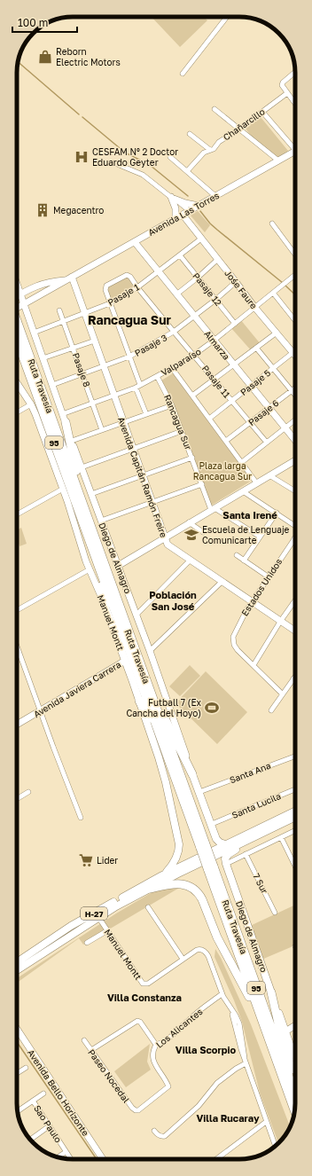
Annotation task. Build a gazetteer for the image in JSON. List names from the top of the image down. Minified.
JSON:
{"streets":{"highway":["Ruta Travesía","95"],"main road":["Avenida Las Torres","Jośe Faure","Almarza","Avenida Capitán Ramón Freire","Diego de Almagro","Manuel Montt","Avenida Javiera Carrera","H-27","Avenida Bello Horizonte"],"street":["Chañarcillo","Pasaje 12","Pasaje 1","Pasaje 3","Valparaíso","Pasaje 8","Pasaje 11","Pasaje 5","Pasaje 6","Rancagua Sur","Estados Unidos","Santa Ana","Santa Lucila","7 Sur","Los Alicantes","Paseo Nocedal","Sao Paulo"]},"crossings":[["Avenida Las Torres","Jośe Faure"],["Avenida Las Torres","Almarza"],["Avenida Las Torres","Avenida Capitán Ramón Freire"],["Avenida Las Torres","Diego de Almagro"],["Pasaje 12","Pasaje 1"],["Pasaje 12","Pasaje 3"],["Pasaje 12","Valparaíso"],["Jośe Faure","Pasaje 1"],["Jośe Faure","Pasaje 3"],["Jośe Faure","Valparaíso"],["Jośe Faure","Pasaje 5"],["Pasaje 1","Almarza"],["Pasaje 1","Pasaje 8"],["Pasaje 1","Pasaje 11"],["Pasaje 1","Avenida Capitán Ramón Freire"],["Pasaje 1","Diego de Almagro"],["Pasaje 3","Almarza"],["Pasaje 3","Pasaje 8"],["Pasaje 3","Pasaje 11"],["Pasaje 3","Avenida Capitán Ramón Freire"],["Pasaje 3","Diego de Almagro"],["Almarza","Valparaíso"],["Almarza","Pasaje 5"],["Almarza","Pasaje 6"],["Valparaíso","Pasaje 8"],["Valparaíso","Pasaje 11"],["Valparaíso","Rancagua Sur"],["Valparaíso","Avenida Capitán Ramón Freire"],["Valparaíso","Diego de Almagro"],["Pasaje 11","Pasaje 5"],["Pasaje 11","Pasaje 6"],["Avenida Capitán Ramón Freire","Estados Unidos"],["Diego de Almagro","Santa Ana"],["Diego de Almagro","Santa Lucila"],["Manuel Montt","Avenida Javiera Carrera"],["Manuel Montt","H-27"],["Manuel Montt","Los Alicantes"],["Los Alicantes","Paseo Nocedal"]],"districts":["Rancagua Sur","Santa Irené","Población San José","Villa Constanza","Villa Scorpio","Villa Rucaray"],"parks":["Plaza larga Rancagua Sur"],"places":{"shop":["Reborn Electric Motors"],"hospital":["CESFAM N° 2 Doctor Eduardo Geyter"],"building":["Megacentro"],"school or university":["Escuela de Lenguaje Comunicarte"],"sports":["Futball 7 (Ex Cancha del Hoyo)"],"supermarket":["Lider"]},"scale_bar":"100 m"}
